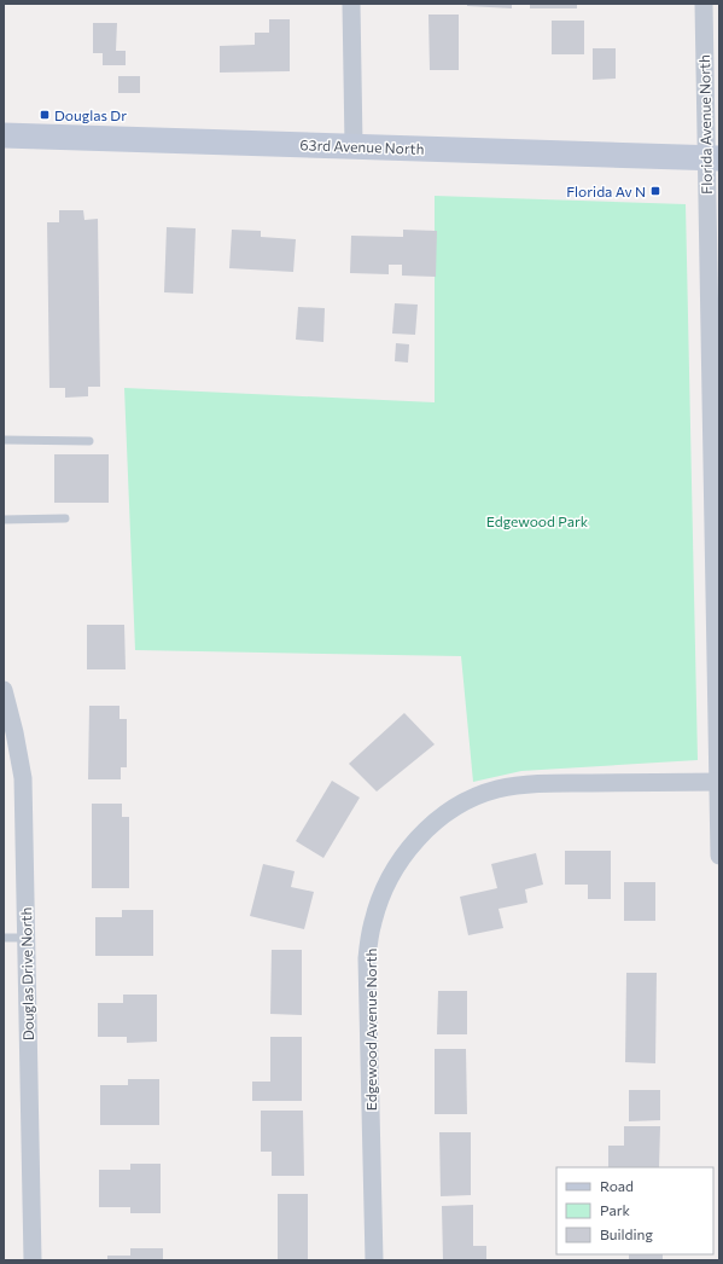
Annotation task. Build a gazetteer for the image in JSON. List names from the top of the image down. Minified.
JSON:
{"streets":{"street":["Florida Avenue North","63rd Avenue North","Douglas Drive North","Edgewood Avenue North"]},"crossings":[["Florida Avenue North","63rd Avenue North"],["Florida Avenue North","Edgewood Avenue North"]],"parks":["Edgewood Park"],"places":{"transit":["Douglas Dr","Florida Av N"]},"legend":["Road","Park","Building"]}
